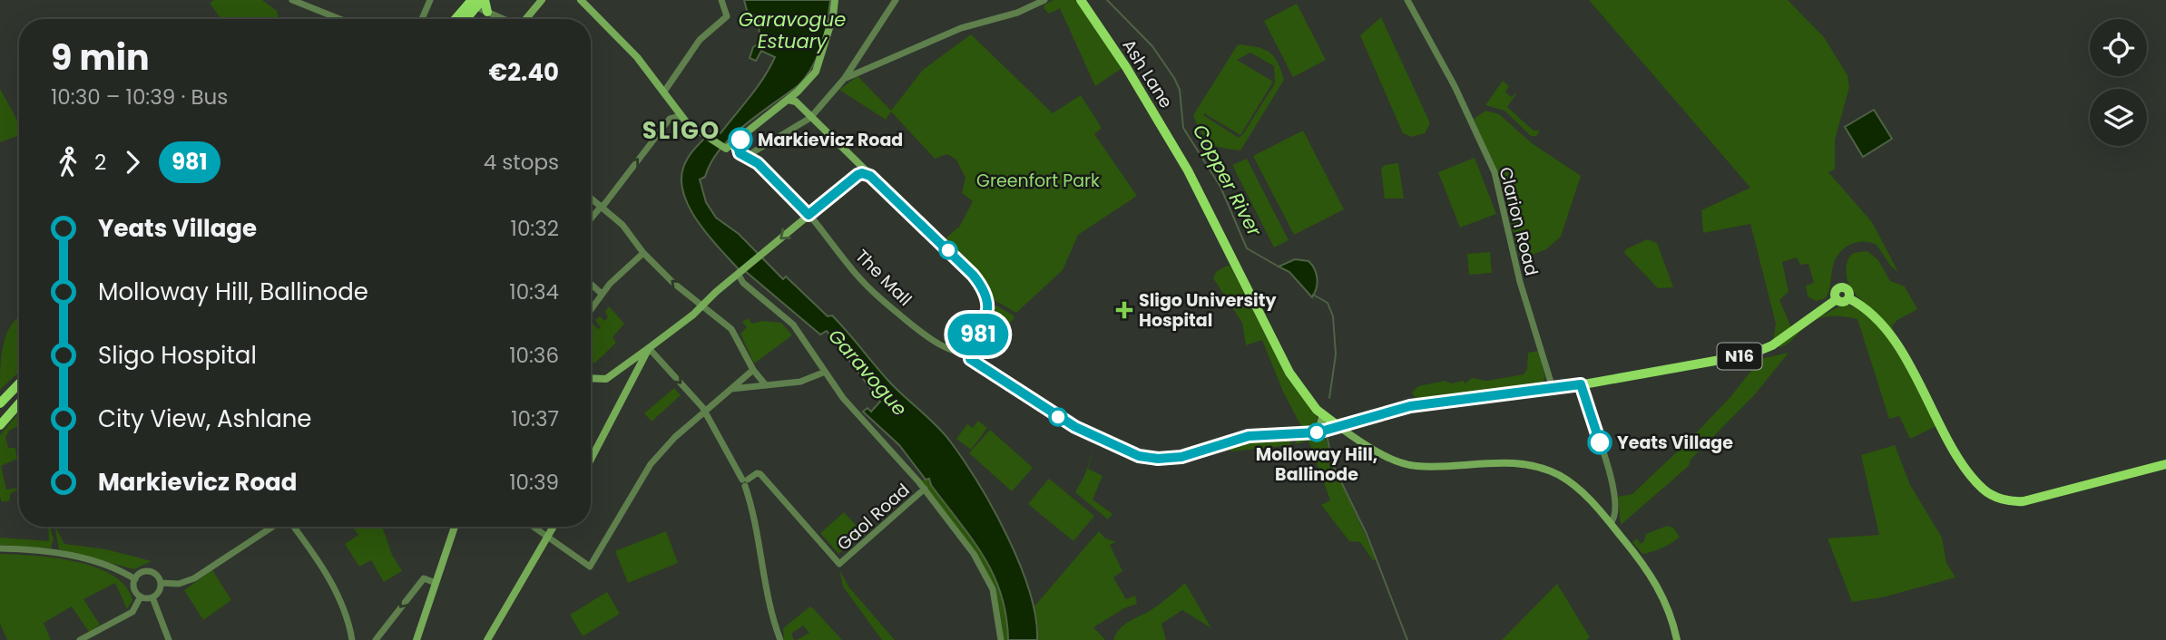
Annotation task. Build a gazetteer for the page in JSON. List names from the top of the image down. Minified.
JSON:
{"streets":{"highway":["Ash Lane","N16"],"street":["Clarion Road","The Mall","Gaol Road"]},"crossings":[["Ash Lane","N16"],["Clarion Road","N16"]],"districts":["SLIGO"],"water":["Garavogue Estuary","Copper River","Garavogue"],"parks":["Greenfort Park"],"places":{"other":["Markievicz Road","Molloway Hill, Ballinode","Yeats Village"],"health":["Sligo University Hospital"]},"lines":["bus line 981"],"page":{"on_map":"981","heading":["9 min","10:30 – 10:39 · Bus","€2.40"],"legs":["2","981","4 stops"],"list":[{"name":"Yeats Village","value":"10:32"},{"name":"Molloway Hill, Ballinode","value":"10:34"},{"name":"Sligo Hospital","value":"10:36"},{"name":"City View, Ashlane","value":"10:37"},{"name":"Markievicz Road","value":"10:39"}]}}
